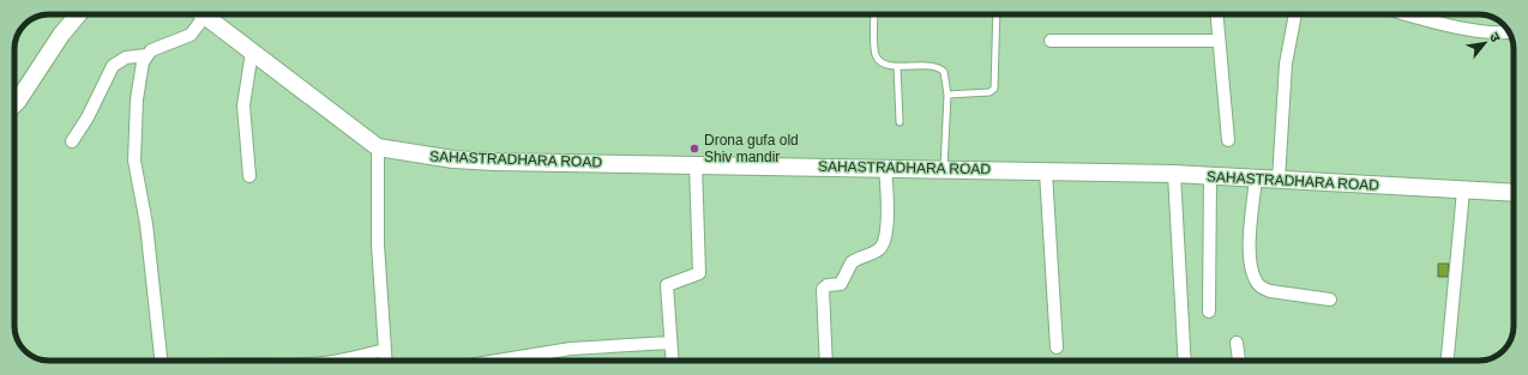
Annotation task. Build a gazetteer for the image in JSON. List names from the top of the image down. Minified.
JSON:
{"streets":{"main road":["SAHASTRADHARA ROAD"]},"places":["Drona gufa old Shiv mandir"],"north":"top right"}
